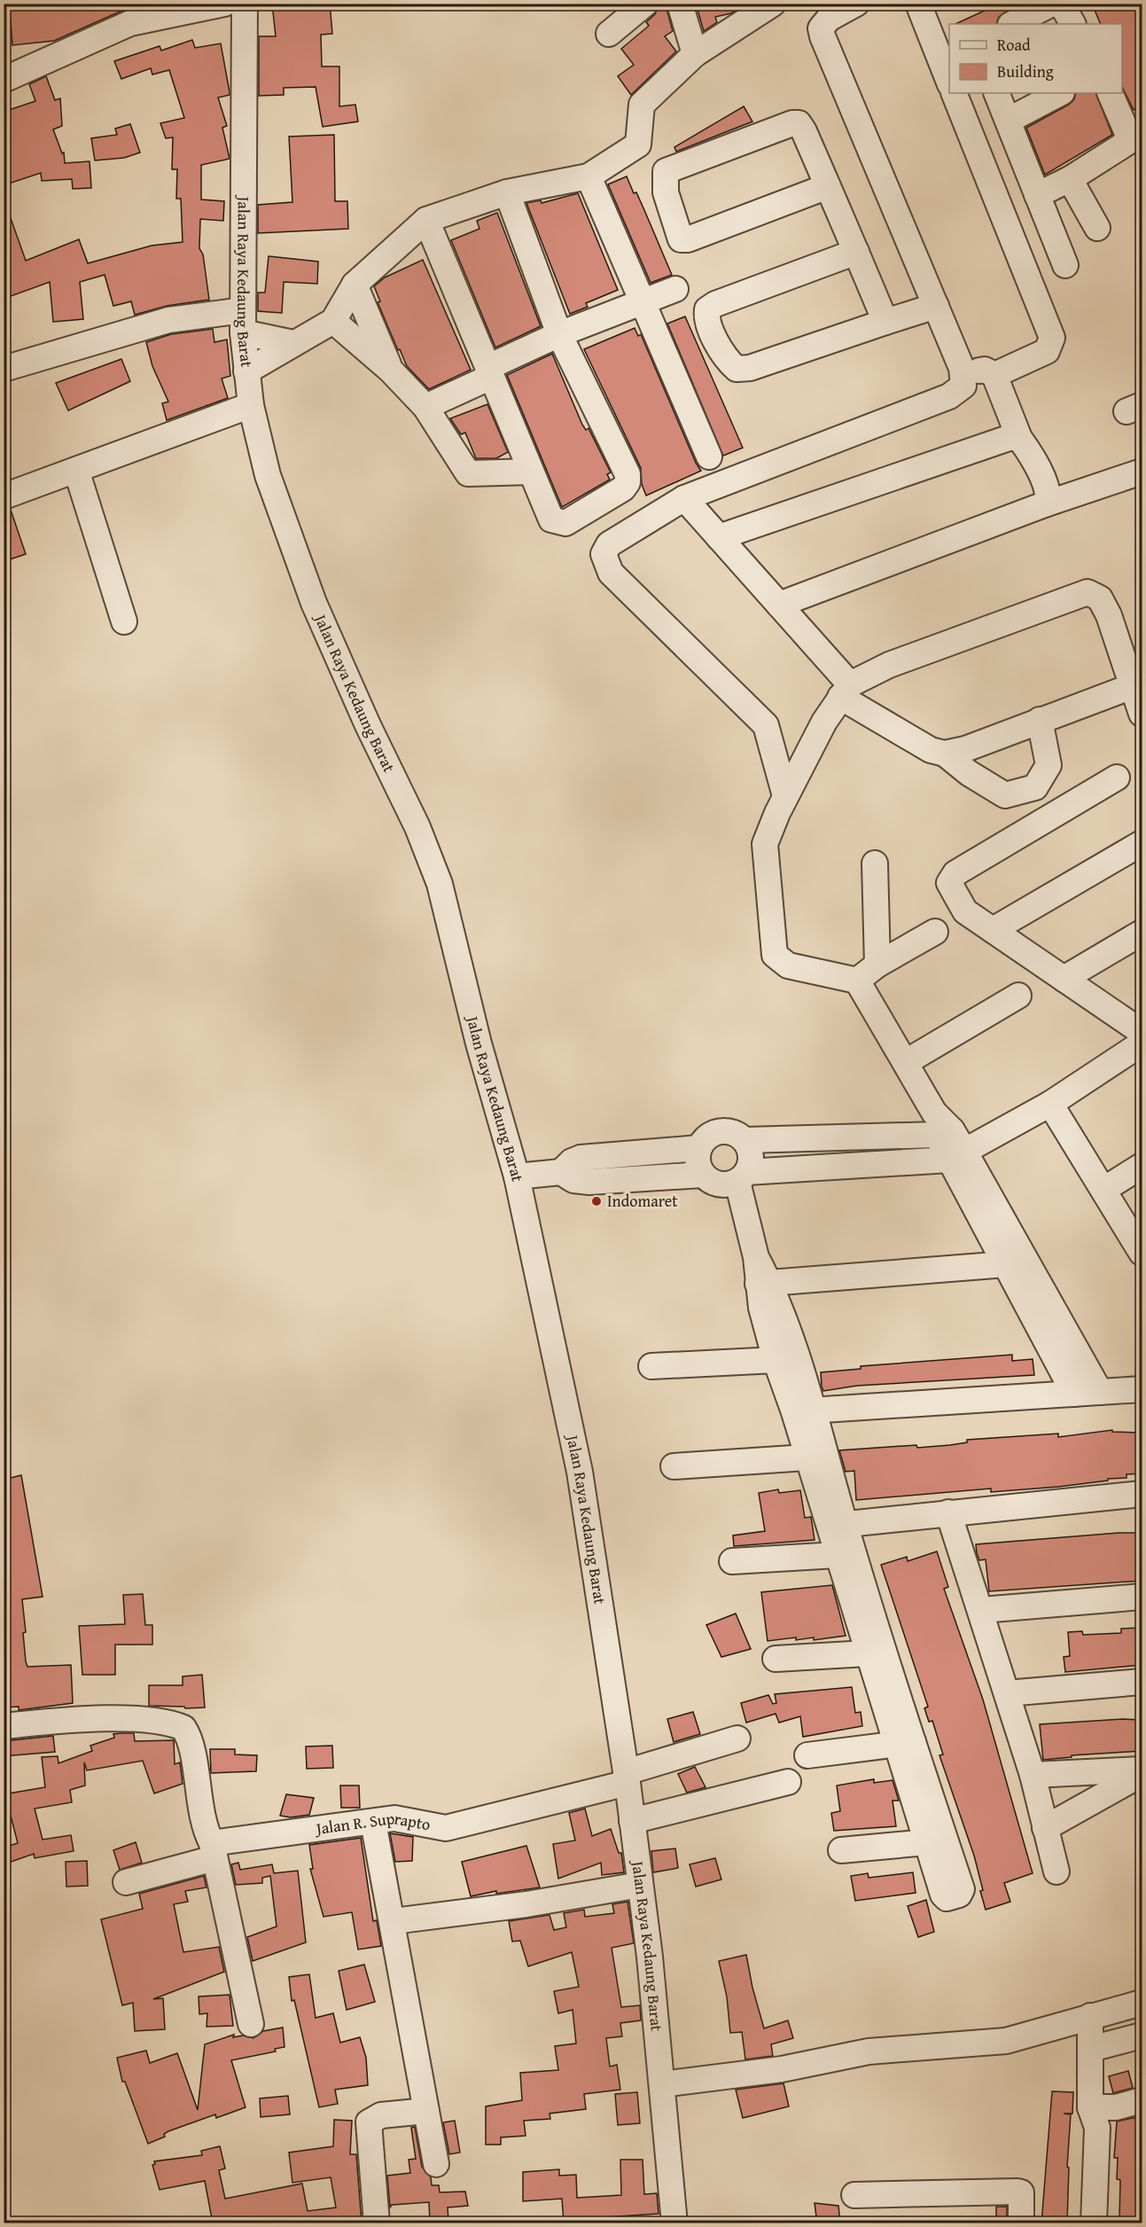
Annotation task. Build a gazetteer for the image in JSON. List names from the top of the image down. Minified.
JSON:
{"streets":{"street":["Jalan Raya Kedaung Barat","Jalan R. Suprapto"]},"crossings":[["Jalan Raya Kedaung Barat","Jalan R. Suprapto"]],"places":["Indomaret"],"legend":["Road","Building"]}
